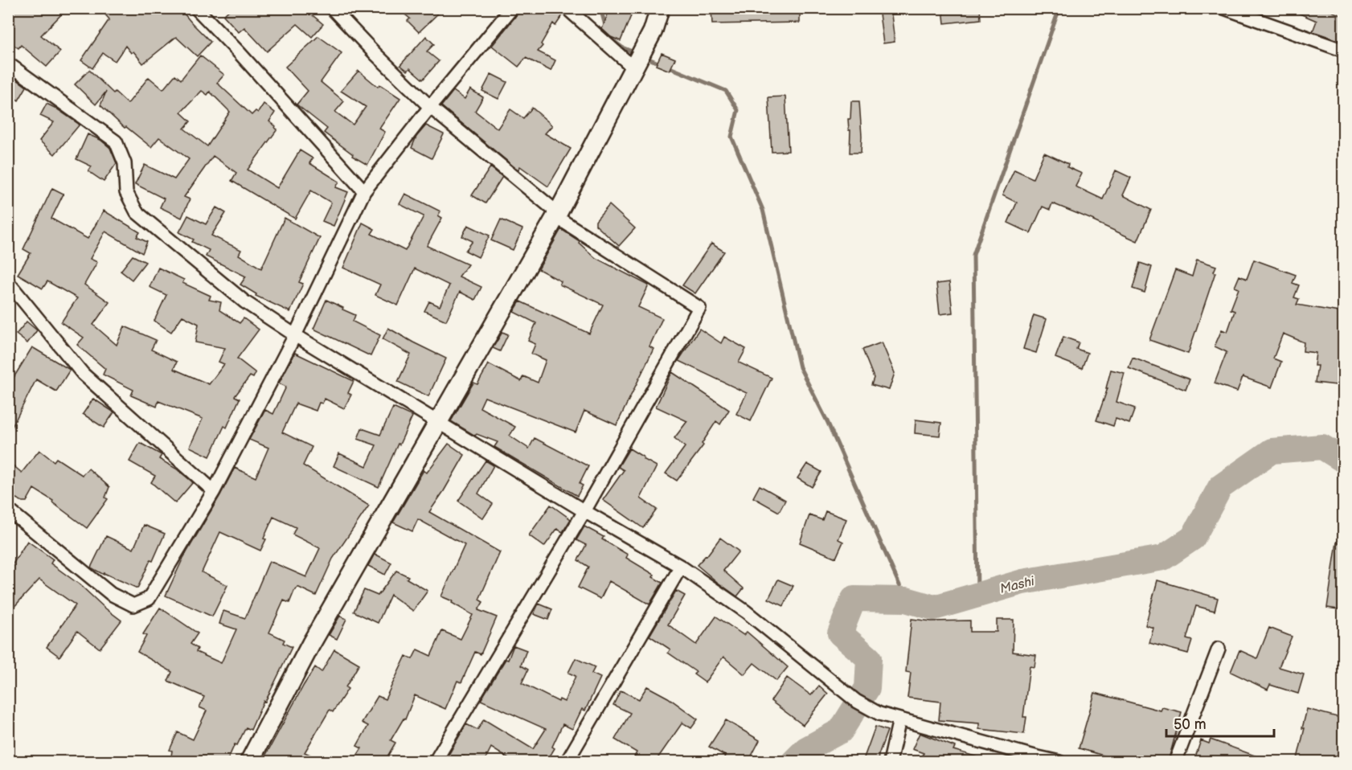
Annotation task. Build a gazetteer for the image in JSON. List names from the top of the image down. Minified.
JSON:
{"water":["Mashi"],"scale_bar":"50 m"}
